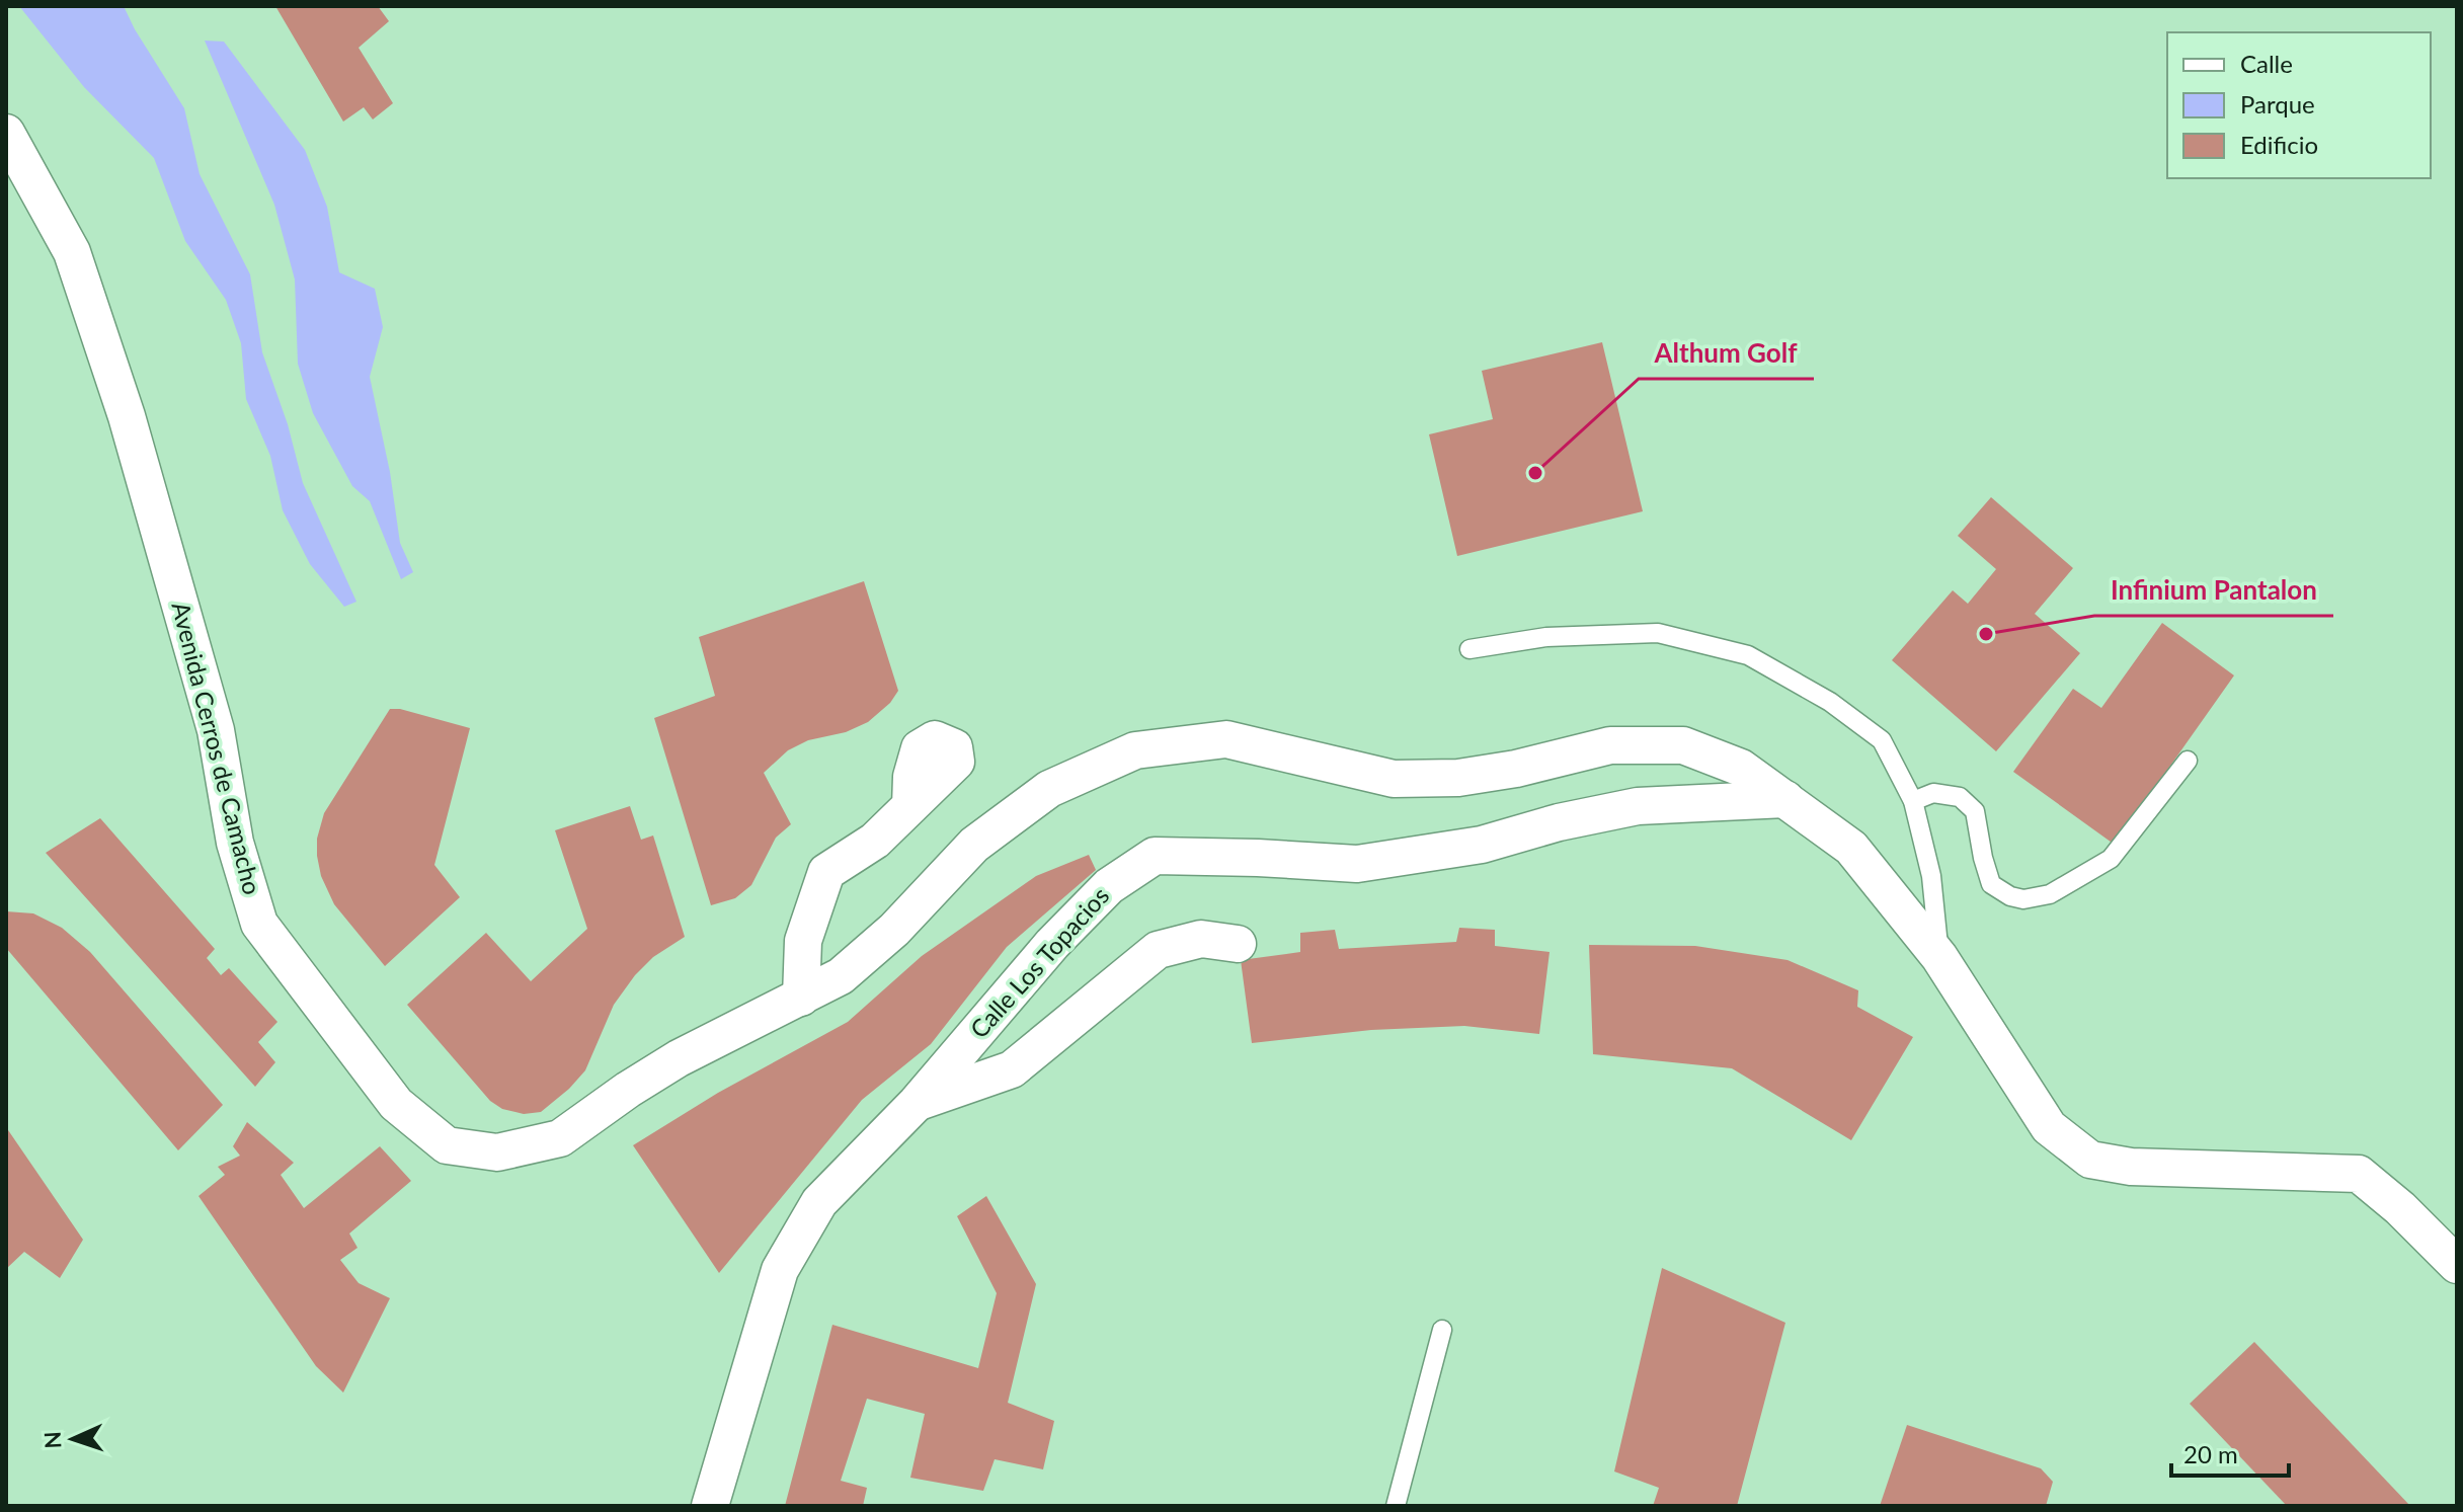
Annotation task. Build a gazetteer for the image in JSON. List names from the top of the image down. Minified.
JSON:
{"streets":{"street":["Avenida Cerros de Camacho","Calle Los Topacios"]},"crossings":[["Avenida Cerros de Camacho","Calle Los Topacios"]],"places":["Althum Golf","Infinium Pantalon"],"legend":["Calle","Parque","Edificio"],"scale_bar":"20 m","north":"left"}
